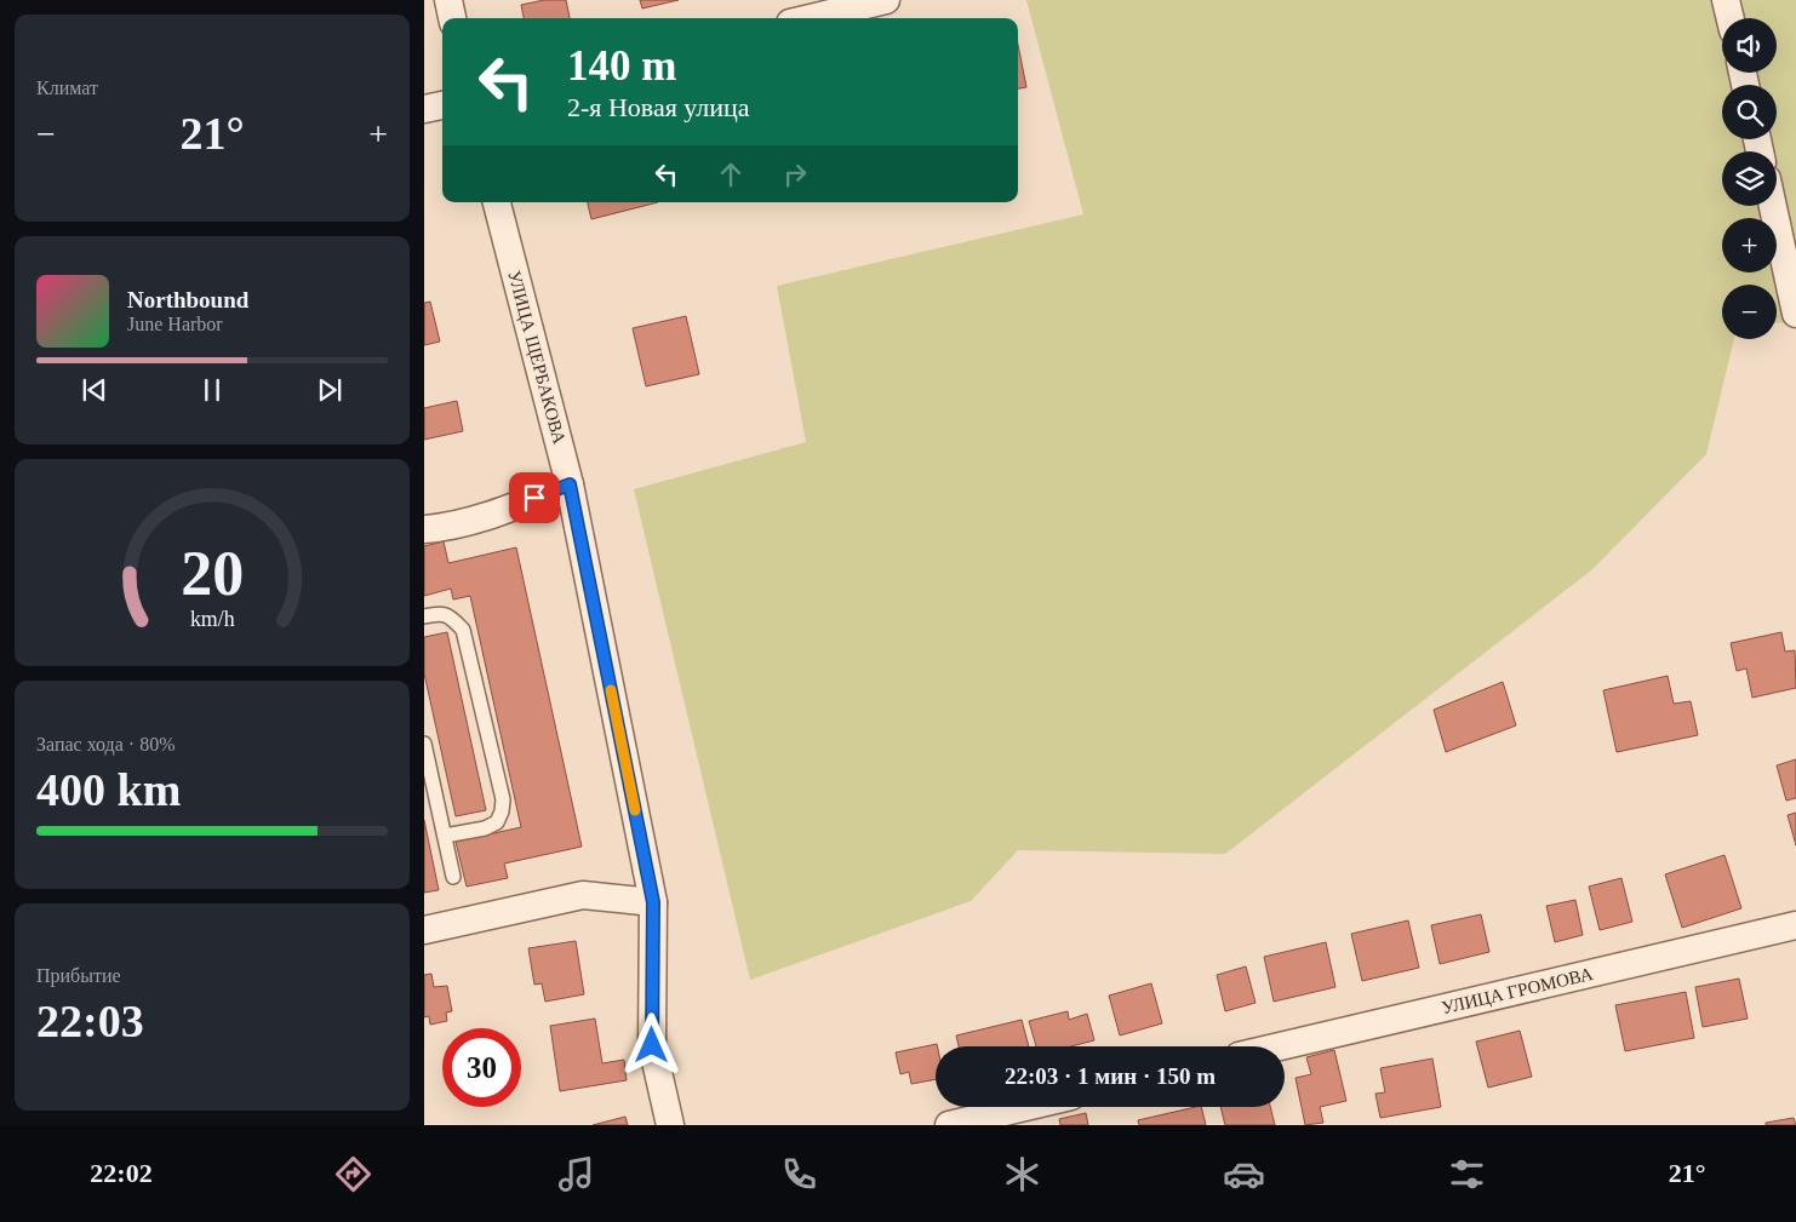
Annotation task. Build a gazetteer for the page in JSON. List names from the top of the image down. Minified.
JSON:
{"streets":{"street":["УЛИЦА ЩЕРБАКОВА","УЛИЦА ГРОМОВА"]},"page":{"tile":["Климат",["Запас хода · 80%","400 km"],["Прибытие","22:03"]],"map_buttons":["+","−"],"turn":["140 m","2-я Новая улица"],"heat":["−","21°","+"],"song":["Northbound","June Harbor"],"limit":"30","trip":"22:03 · 1 мин · 150 m","tabs":["22:02","21°"],"gauge":["20","km/h"]}}
